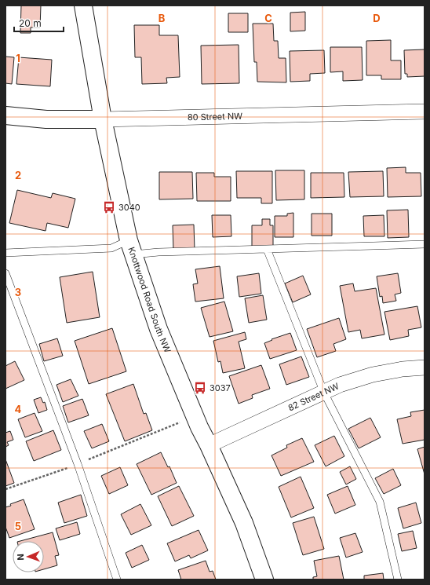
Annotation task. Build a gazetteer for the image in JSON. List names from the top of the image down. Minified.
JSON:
{"streets":{"street":["80 Street NW","Knottwood Road South NW","82 Street NW"]},"crossings":[["80 Street NW","Knottwood Road South NW"],["Knottwood Road South NW","82 Street NW"]],"places":{"bus stop":["3040","3037"]},"scale_bar":"20 m","north":"left","grid":{"columns":["B","C","D"],"rows":["1","2","3","4","5"]}}
